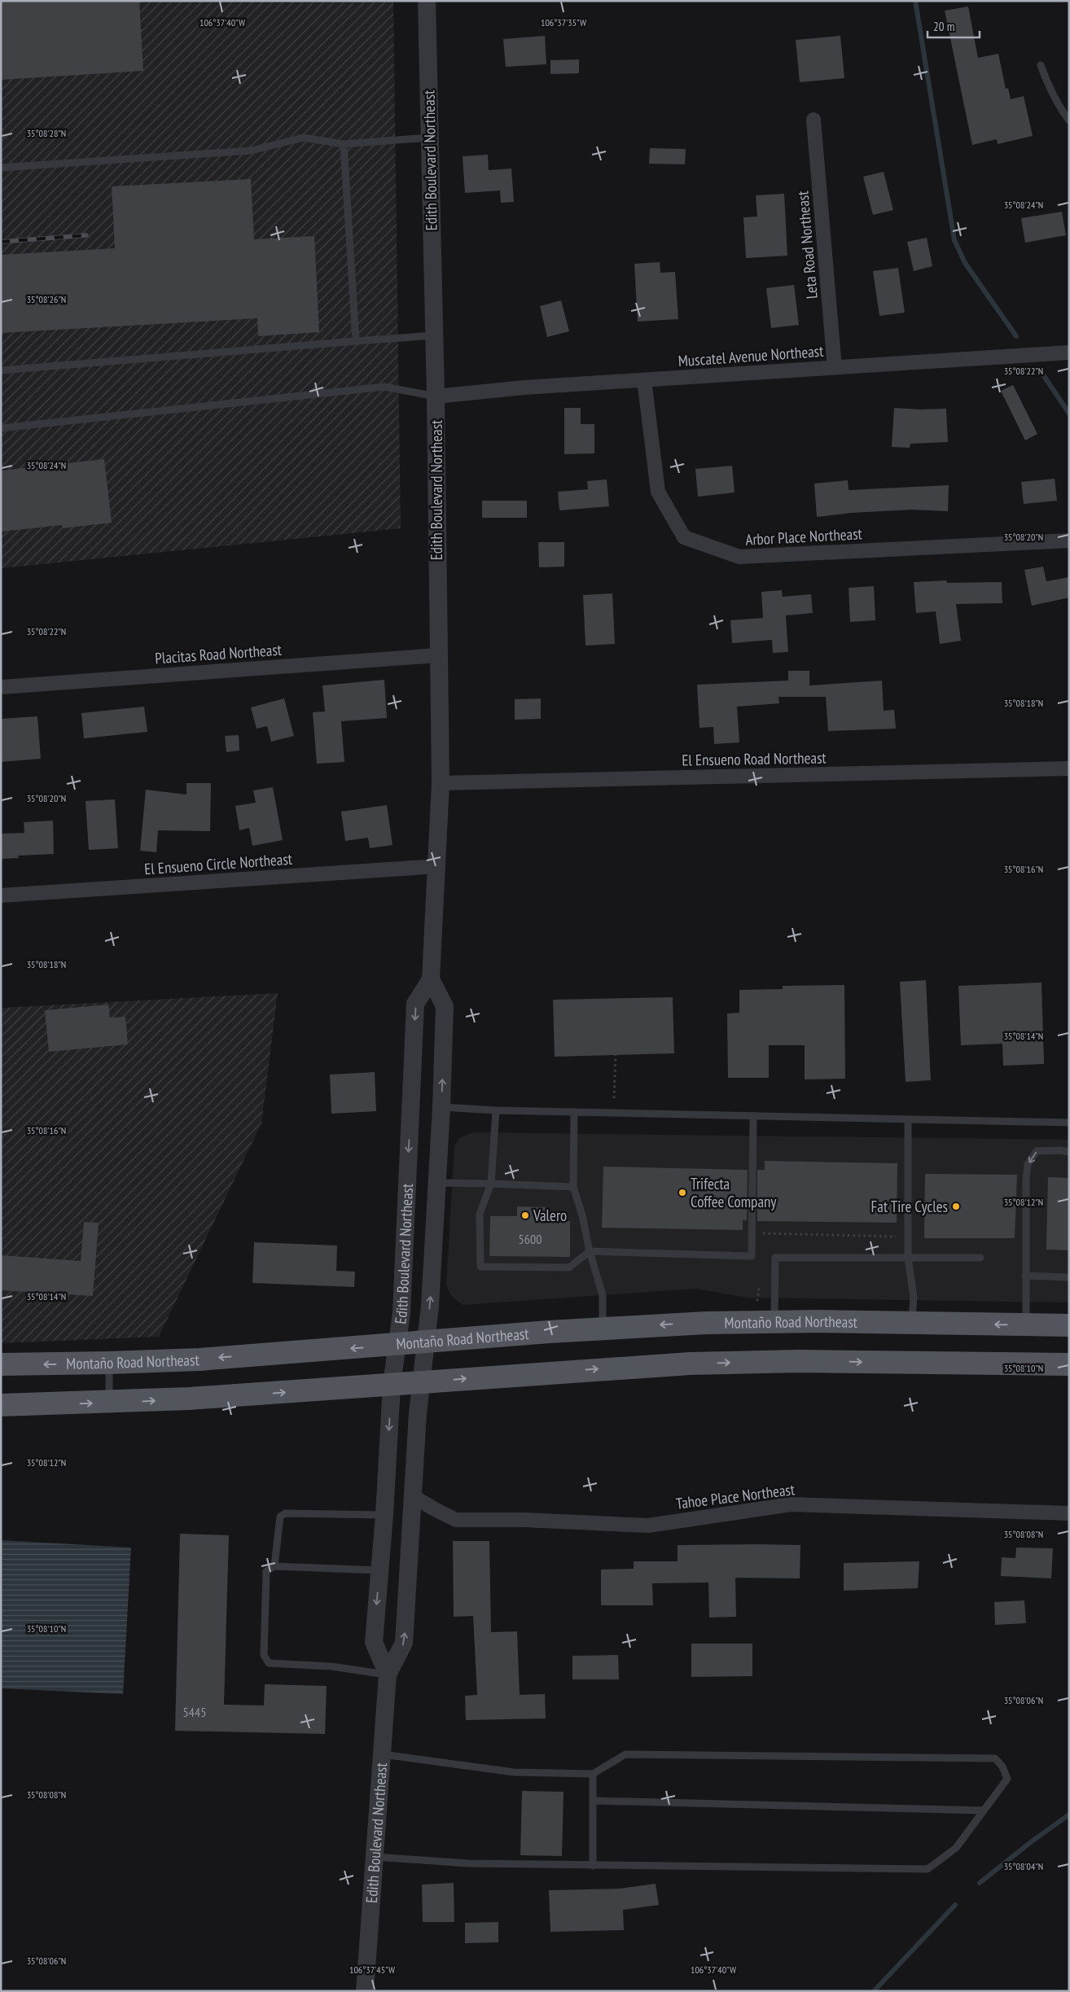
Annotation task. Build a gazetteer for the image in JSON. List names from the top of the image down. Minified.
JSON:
{"streets":{"main road":["Montaño Road Northeast"],"street":["Edith Boulevard Northeast","Leta Road Northeast","Muscatel Avenue Northeast","Arbor Place Northeast","Placitas Road Northeast","El Ensueno Road Northeast","El Ensueno Circle Northeast","Tahoe Place Northeast"]},"crossings":[["Edith Boulevard Northeast","Muscatel Avenue Northeast"],["Edith Boulevard Northeast","Placitas Road Northeast"],["Edith Boulevard Northeast","El Ensueno Road Northeast"],["Edith Boulevard Northeast","El Ensueno Circle Northeast"],["Edith Boulevard Northeast","Montaño Road Northeast"],["Edith Boulevard Northeast","Tahoe Place Northeast"],["Leta Road Northeast","Muscatel Avenue Northeast"],["Muscatel Avenue Northeast","Arbor Place Northeast"]],"places":["Trifecta Coffee Company","Fat Tire Cycles","Valero"],"house_numbers":["5600","5445"],"scale_bar":"20 m","coordinates":["106°37'40\"W","106°37'35\"W","35°08'28\"N","35°08'24\"N","35°08'26\"N","35°08'22\"N","35°08'20\"N","35°08'18\"N","35°08'16\"N","35°08'14\"N","35°08'12\"N","35°08'10\"N","35°08'08\"N","35°08'06\"N","35°08'04\"N","106°37'45\"W"]}
